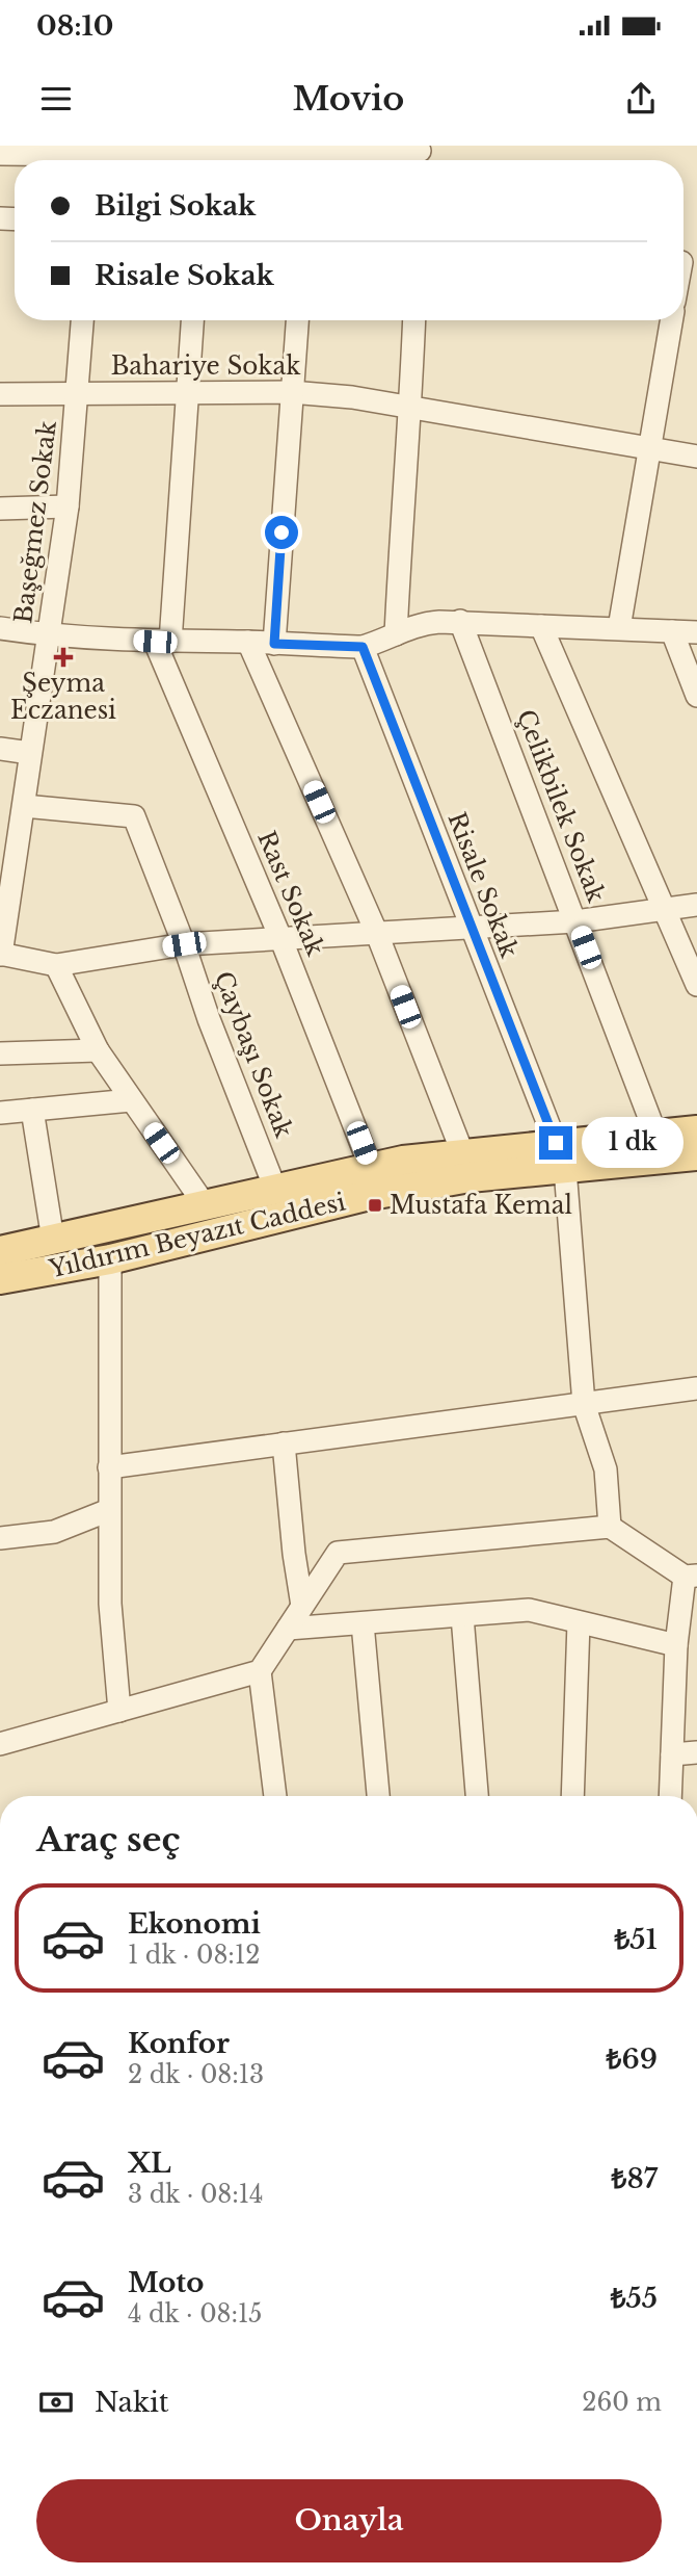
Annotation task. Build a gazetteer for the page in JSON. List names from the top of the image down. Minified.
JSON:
{"streets":{"main road":["Yıldırım Beyazıt Caddesi"],"street":["Bahariye Sokak","Başeğmez Sokak","Çelikbilek Sokak","Risale Sokak","Rast Sokak","Çaybaşı Sokak"]},"crossings":[["Bahariye Sokak","Başeğmez Sokak"],["Başeğmez Sokak","Çaybaşı Sokak"],["Risale Sokak","Yıldırım Beyazıt Caddesi"]],"places":{"health":["Şeyma Eczanesi"],"transit":["Mustafa Kemal"]},"page":{"status":"08:10","header":"Movio","banner":["Bilgi Sokak","Risale Sokak"],"bubble":"1 dk","heading":"Araç seç","list":[{"name":"Ekonomi","note":"1 dk · 08:12","value":"₺51"},{"name":"Konfor","note":"2 dk · 08:13","value":"₺69"},{"name":"XL","note":"3 dk · 08:14","value":"₺87"},{"name":"Moto","note":"4 dk · 08:15","value":"₺55"}],"pay":["Nakit","260 m"],"buttons":"Onayla"}}
